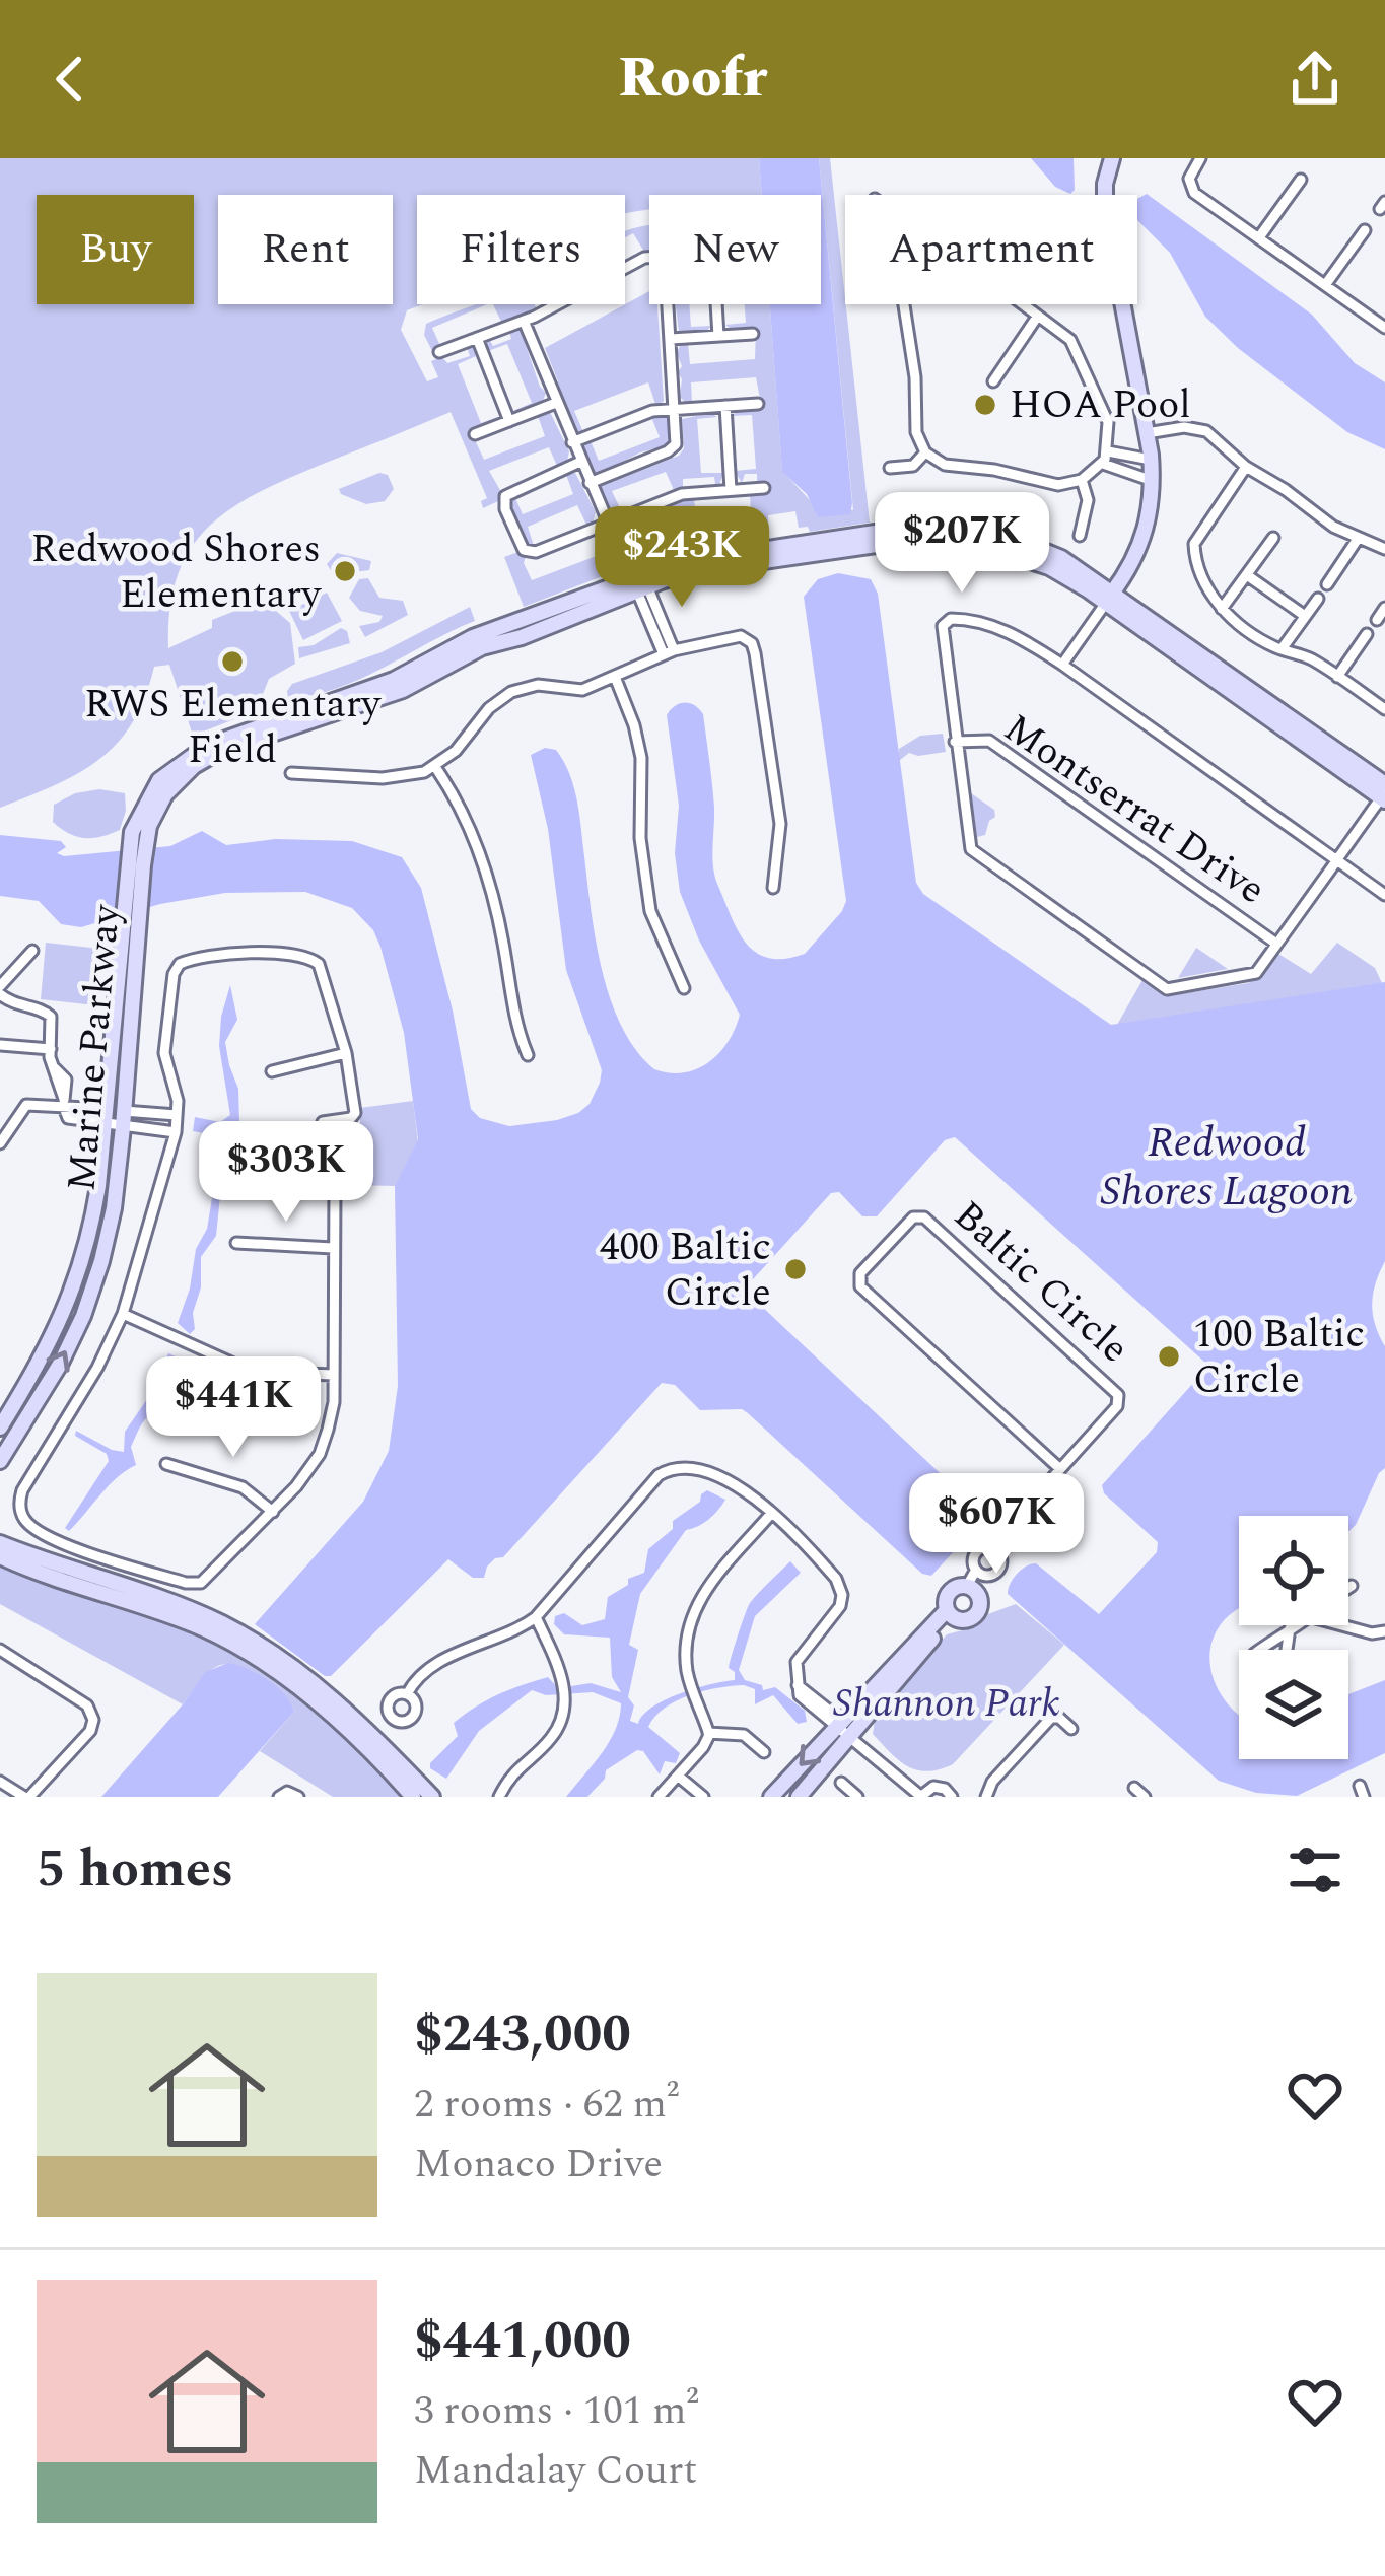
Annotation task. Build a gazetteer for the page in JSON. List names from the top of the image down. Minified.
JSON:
{"streets":{"main road":["Marine Parkway"],"street":["Montserrat Drive","Baltic Circle"]},"water":["Redwood Shores Lagoon"],"parks":["Shannon Park"],"places":["HOA Pool","Redwood Shores Elementary","RWS Elementary Field","400 Baltic Circle","100 Baltic Circle"],"page":{"header":"Roofr","chip":["Buy","Rent","Filters","New","Apartment"],"price":["$207K","$243K","$303K","$441K","$607K"],"heading":"5 homes","list":[{"name":"$243,000","note":"2 rooms · 62 m² · Monaco Drive"},{"name":"$441,000","note":"3 rooms · 101 m² · Mandalay Court"}]}}
